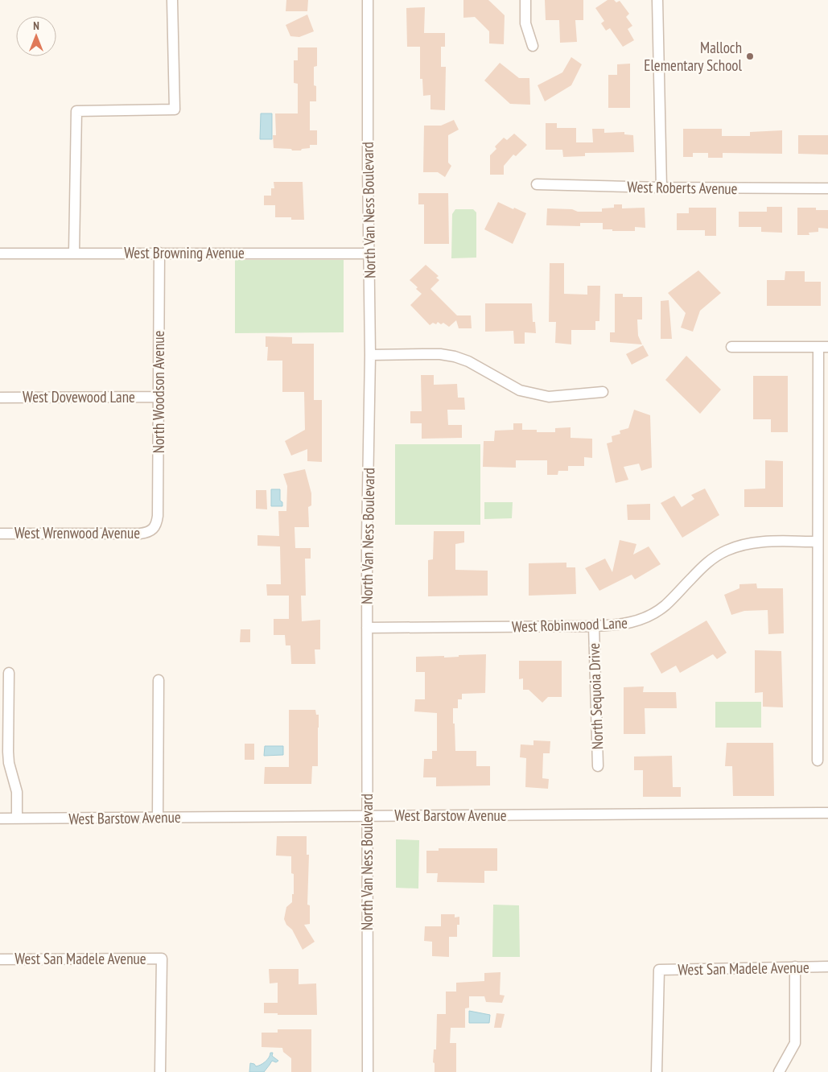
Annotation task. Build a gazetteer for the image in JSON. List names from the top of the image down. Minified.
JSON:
{"streets":{"street":["West Roberts Avenue","North Van Ness Boulevard","West Browning Avenue","North Woodson Avenue","West Dovewood Lane","West Wrenwood Avenue","West Robinwood Lane","North Sequoia Drive","West Barstow Avenue","West San Madele Avenue"]},"crossings":[["North Van Ness Boulevard","West Browning Avenue"],["North Van Ness Boulevard","West Robinwood Lane"],["North Van Ness Boulevard","West Barstow Avenue"],["West Browning Avenue","North Woodson Avenue"],["North Woodson Avenue","West Dovewood Lane"],["North Woodson Avenue","West Wrenwood Avenue"],["West Robinwood Lane","North Sequoia Drive"]],"places":["Malloch Elementary School"],"north":"top"}
